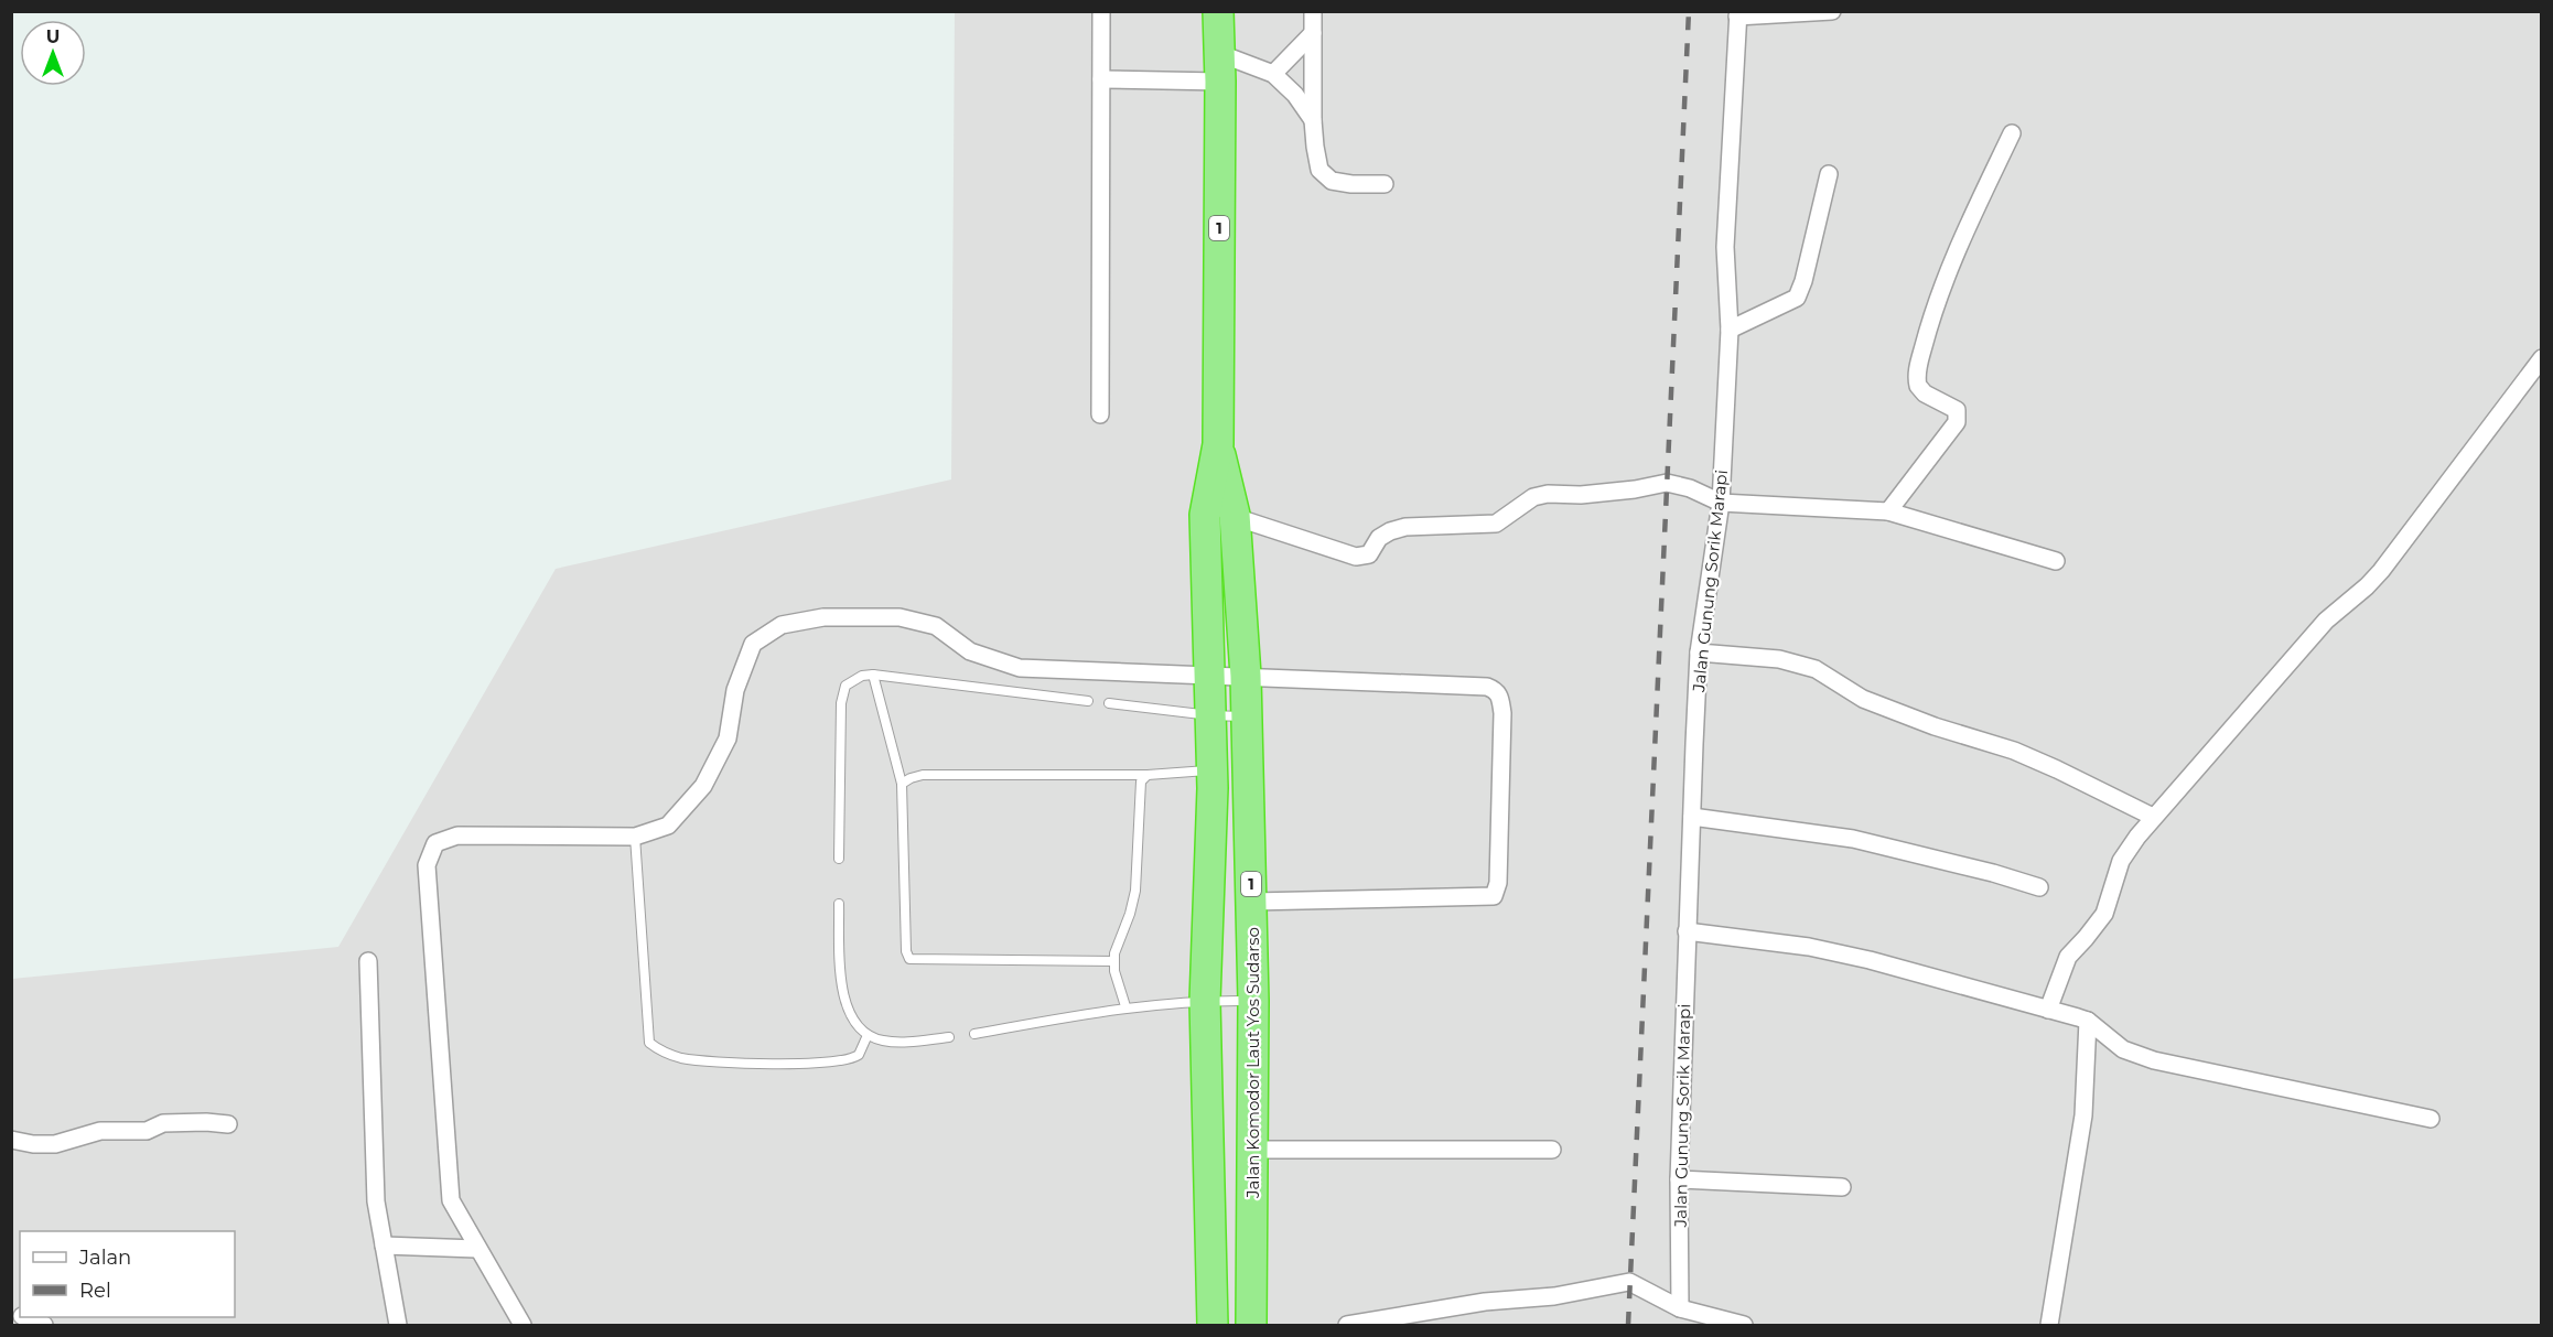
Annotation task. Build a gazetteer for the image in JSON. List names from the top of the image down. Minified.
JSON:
{"streets":{"highway":["1","Jalan Komodor Laut Yos Sudarso"],"street":["Jalan Gunung Sorik Marapi"]},"legend":["Jalan","Rel"],"north":"top"}
